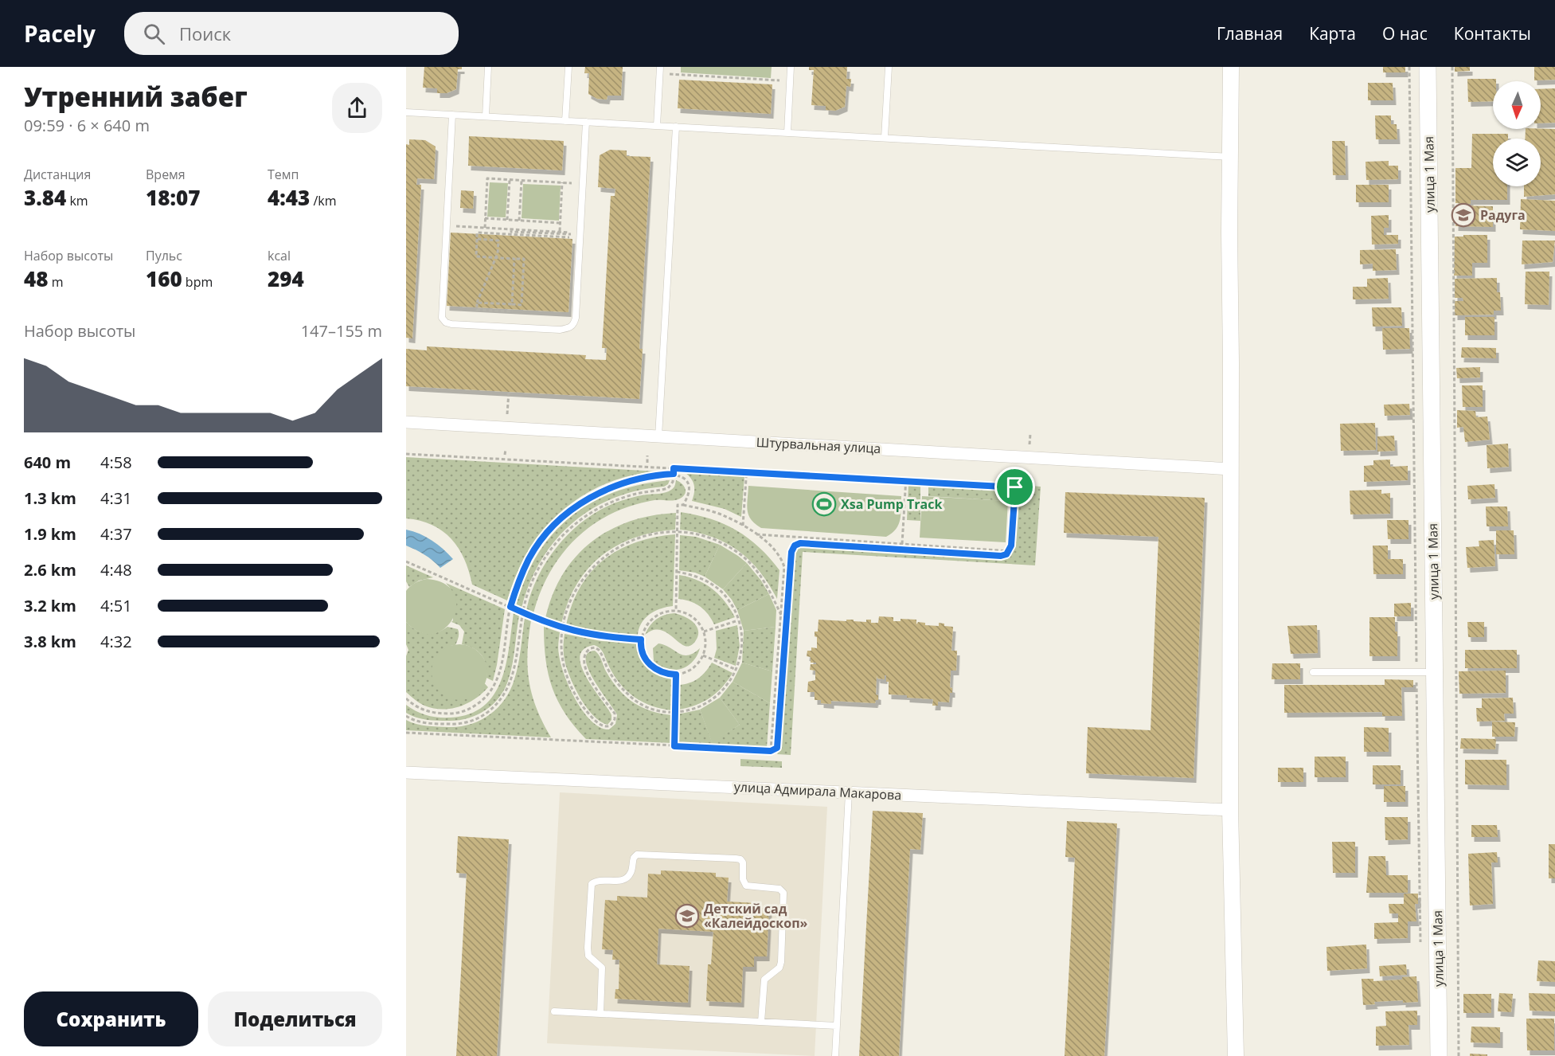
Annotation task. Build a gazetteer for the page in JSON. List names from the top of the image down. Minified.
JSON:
{"streets":{"main road":["улица 1 Мая"],"street":["Штурвальная улица","улица Адмирала Макарова"]},"places":{"school or university":["Радуга","Детский сад «Калейдоскоп»"],"sports":["Xsa Pump Track"]},"north":"bottom","page":{"header":"Pacely","search":"Поиск","nav":["Главная","Карта","О нас","Контакты"],"heading":["Утренний забег","09:59 · 6 × 640 m"],"stats":[["Дистанция","3.84 km"],["Время","18:07"],["Темп","4:43 /km"],["Набор высоты","48 m"],["Пульс","160 bpm"],["kcal","294"]],"chart":["Набор высоты","147–155 m"],"list":[{"name":"640 m","note":"4:58"},{"name":"1.3 km","note":"4:31"},{"name":"1.9 km","note":"4:37"},{"name":"2.6 km","note":"4:48"},{"name":"3.2 km","note":"4:51"},{"name":"3.8 km","note":"4:32"}],"buttons":["Сохранить","Поделиться"]}}
